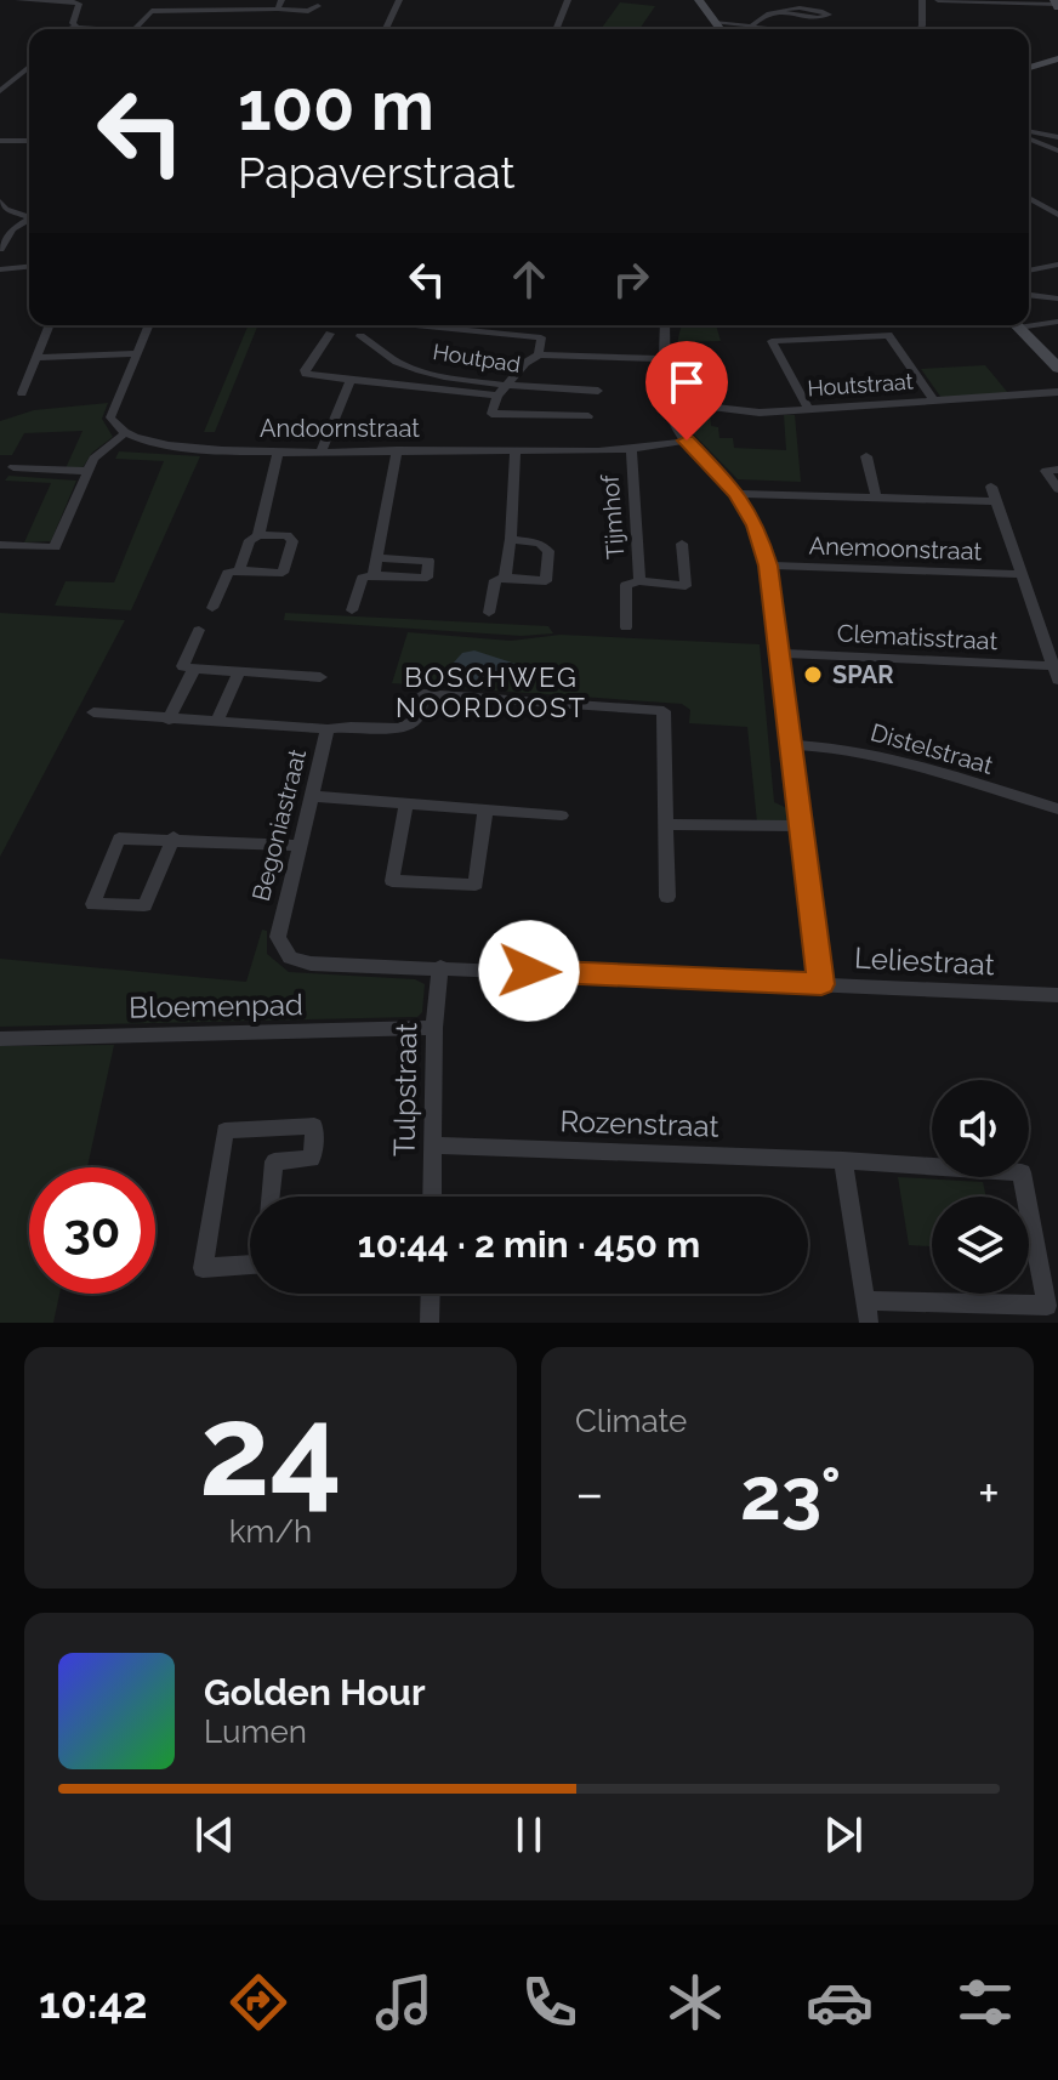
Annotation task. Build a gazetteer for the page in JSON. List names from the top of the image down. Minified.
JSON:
{"streets":{"street":["Houtpad","Houtstraat","Andoornstraat","Tijmhof","Anemoonstraat","Clematisstraat","Distelstraat","Begoniastraat","Leliestraat","Bloemenpad","Tulpstraat","Rozenstraat"]},"crossings":[["Andoornstraat","Tijmhof"],["Begoniastraat","Bloemenpad"],["Leliestraat","Bloemenpad"],["Leliestraat","Tulpstraat"],["Bloemenpad","Tulpstraat"],["Tulpstraat","Rozenstraat"]],"districts":["BOSCHWEG NOORDOOST"],"places":["SPAR"],"page":{"turn":["100 m","Papaverstraat"],"limit":"30","trip":"10:44 · 2 min · 450 m","tile":[["24","km/h"],"Climate"],"heat":["−","23°","+"],"song":["Golden Hour","Lumen"],"tabs":"10:42"}}
